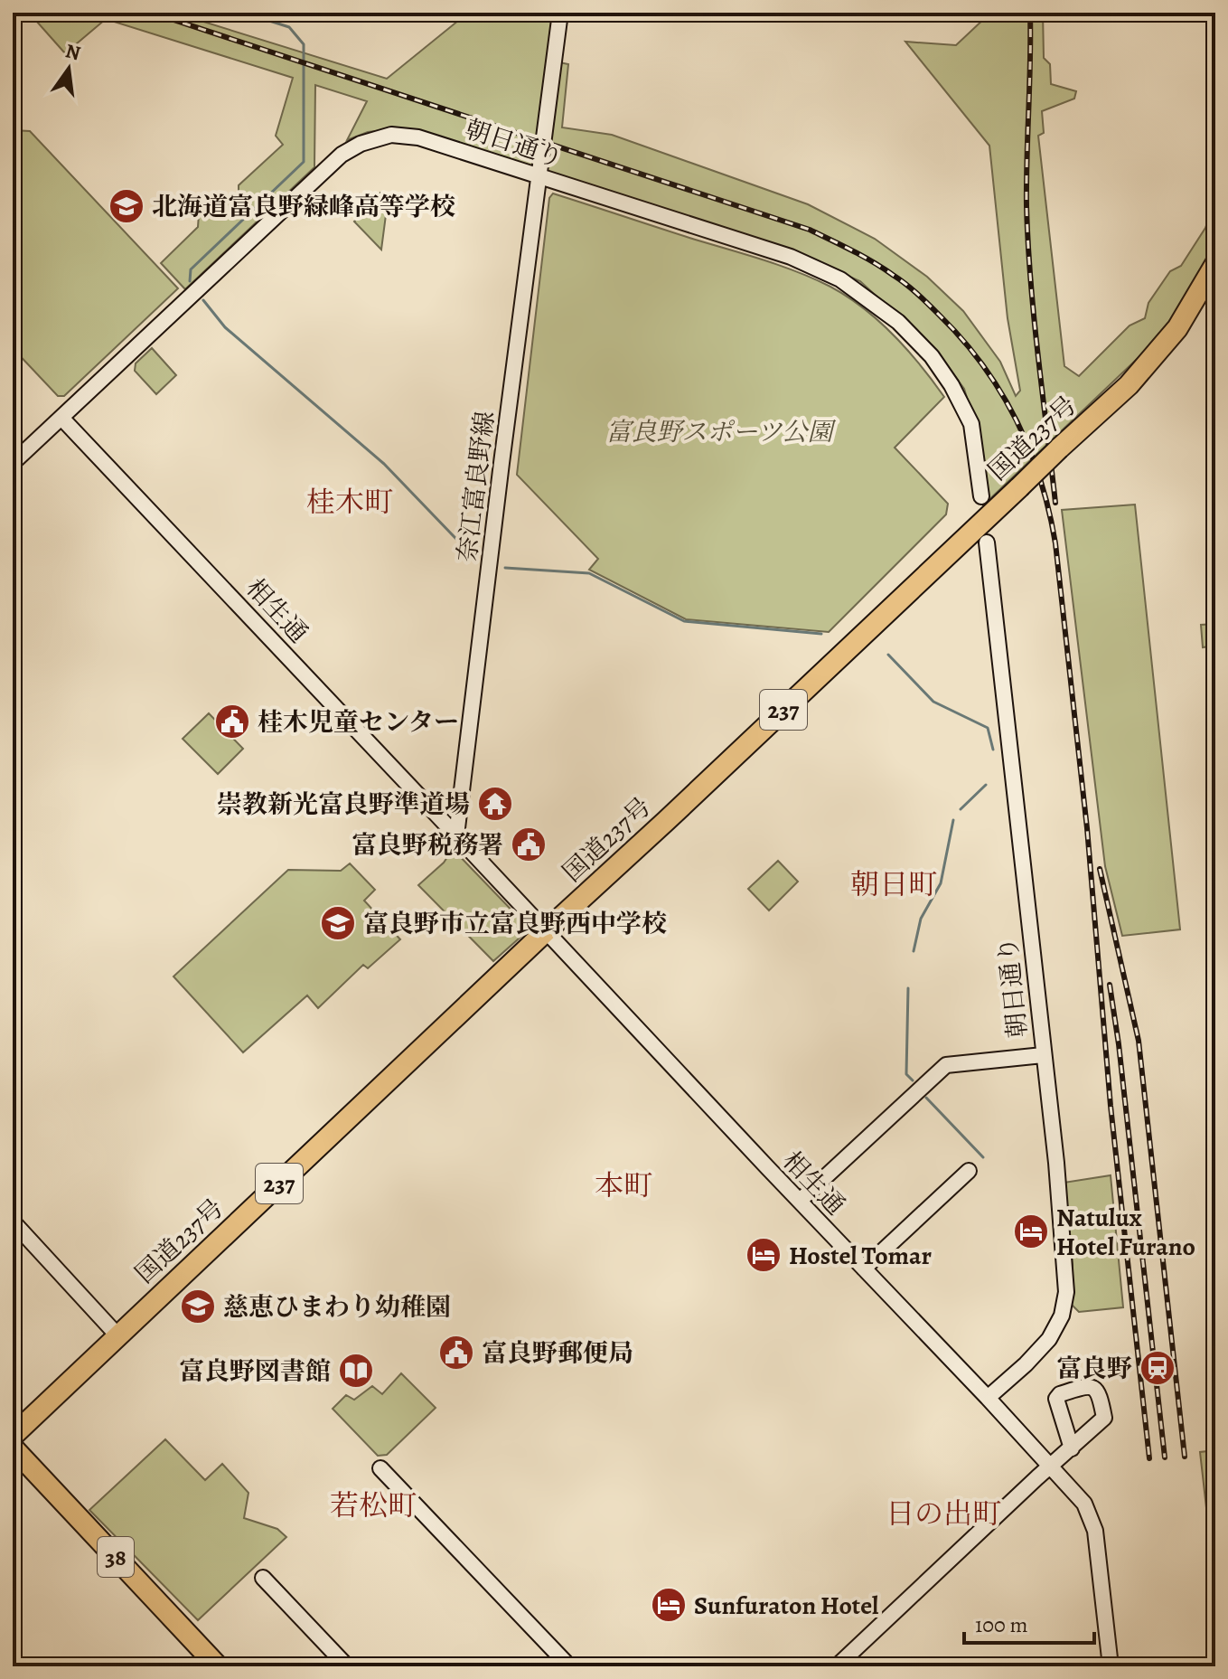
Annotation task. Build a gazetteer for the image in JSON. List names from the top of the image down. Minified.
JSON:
{"streets":{"highway":["国道237号","237","38"],"street":["朝日通り","奈江富良野線","相生通"]},"crossings":[["朝日通り","奈江富良野線"],["朝日通り","相生通"],["国道237号","相生通"],["奈江富良野線","相生通"]],"districts":["桂木町","朝日町","本町","若松町","日の出町"],"parks":["富良野スポーツ公園"],"places":{"school or university":["北海道富良野緑峰高等学校","富良野市立富良野西中学校","慈恵ひまわり幼稚園"],"public building":["桂木児童センター","富良野税務署","富良野郵便局"],"temple":["崇教新光富良野準道場"],"hotel":["Natulux Hotel Furano","Hostel Tomar","Sunfuraton Hotel"],"station":["富良野"],"library":["富良野図書館"]},"scale_bar":"100 m","north":"top"}
